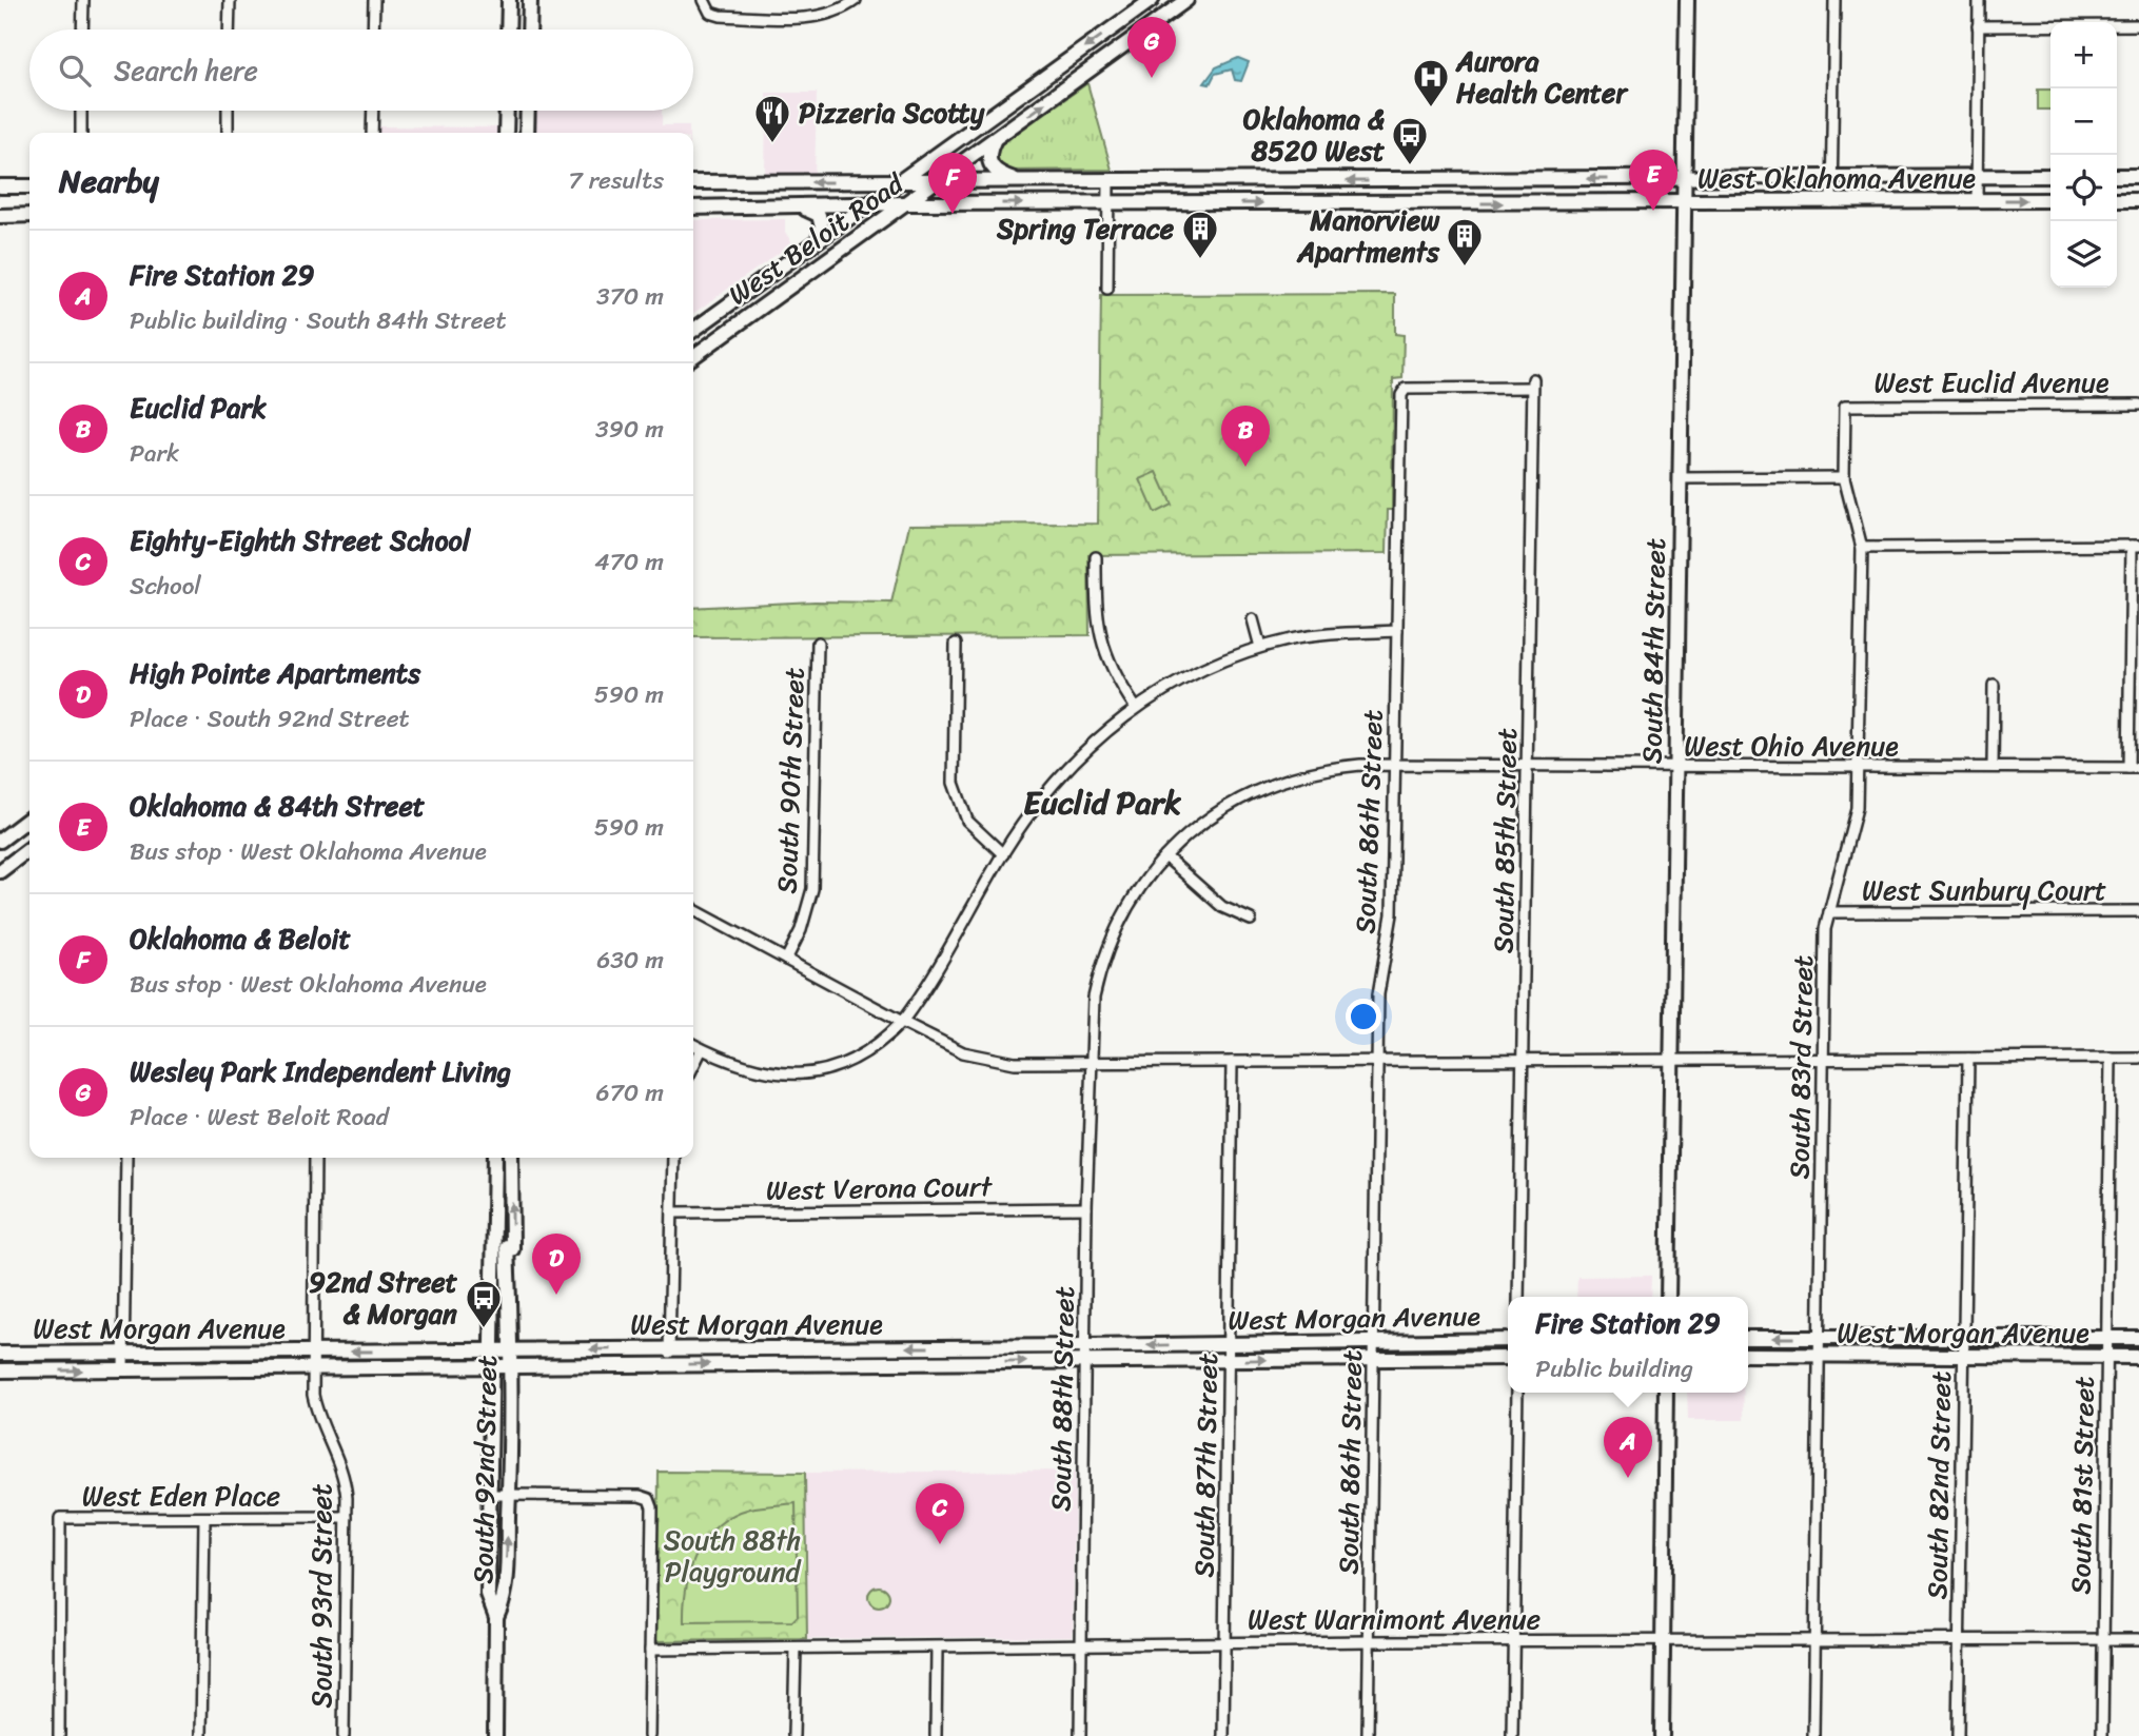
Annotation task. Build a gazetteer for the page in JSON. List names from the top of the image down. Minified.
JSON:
{"streets":{"street":["West Oklahoma Avenue","West Beloit Road","West Euclid Avenue","South 84th Street","West Ohio Avenue","South 90th Street","South 86th Street","South 85th Street","West Sunbury Court","South 83rd Street","West Verona Court","West Morgan Avenue","South 88th Street","South 87th Street","South 92nd Street","South 82nd Street","South 81st Street","West Eden Place","South 93rd Street","West Warnimont Avenue"]},"crossings":[["West Oklahoma Avenue","West Beloit Road"],["West Oklahoma Avenue","South 84th Street"],["West Euclid Avenue","South 83rd Street"],["South 84th Street","West Ohio Avenue"],["West Ohio Avenue","South 86th Street"],["West Ohio Avenue","South 85th Street"],["West Ohio Avenue","South 83rd Street"],["West Ohio Avenue","South 88th Street"],["South 86th Street","South 85th Street"],["South 86th Street","West Morgan Avenue"],["South 86th Street","West Warnimont Avenue"],["West Sunbury Court","South 83rd Street"],["South 83rd Street","West Morgan Avenue"],["South 83rd Street","West Warnimont Avenue"],["West Verona Court","South 88th Street"],["West Morgan Avenue","South 88th Street"],["West Morgan Avenue","South 87th Street"],["West Morgan Avenue","South 92nd Street"],["West Morgan Avenue","South 82nd Street"],["West Morgan Avenue","South 81st Street"],["West Morgan Avenue","South 93rd Street"],["South 88th Street","West Warnimont Avenue"],["South 87th Street","West Warnimont Avenue"],["South 82nd Street","West Warnimont Avenue"],["South 81st Street","West Warnimont Avenue"],["West Eden Place","South 93rd Street"]],"districts":["Euclid Park"],"parks":["South 88th Playground"],"places":{"hospital":["Aurora Health Center"],"restaurant":["Pizzeria Scotty"],"bus stop":["Oklahoma & 8520 West","92nd Street & Morgan"],"building":["Spring Terrace","Manorview Apartments"]},"page":{"pins":["G","E","F","B","D","A","C"],"map_buttons":["+","−"],"search":"Search here","heading":["Nearby","7 results"],"list":[{"mark":"A","name":"Fire Station 29","note":"Public building · South 84th Street","value":"370 m"},{"mark":"B","name":"Euclid Park","note":"Park","value":"390 m"},{"mark":"C","name":"Eighty-Eighth Street School","note":"School","value":"470 m"},{"mark":"D","name":"High Pointe Apartments","note":"Place · South 92nd Street","value":"590 m"},{"mark":"E","name":"Oklahoma & 84th Street","note":"Bus stop · West Oklahoma Avenue","value":"590 m"},{"mark":"F","name":"Oklahoma & Beloit","note":"Bus stop · West Oklahoma Avenue","value":"630 m"},{"mark":"G","name":"Wesley Park Independent Living","note":"Place · West Beloit Road","value":"670 m"}],"popup":["Fire Station 29","Public building"]}}
